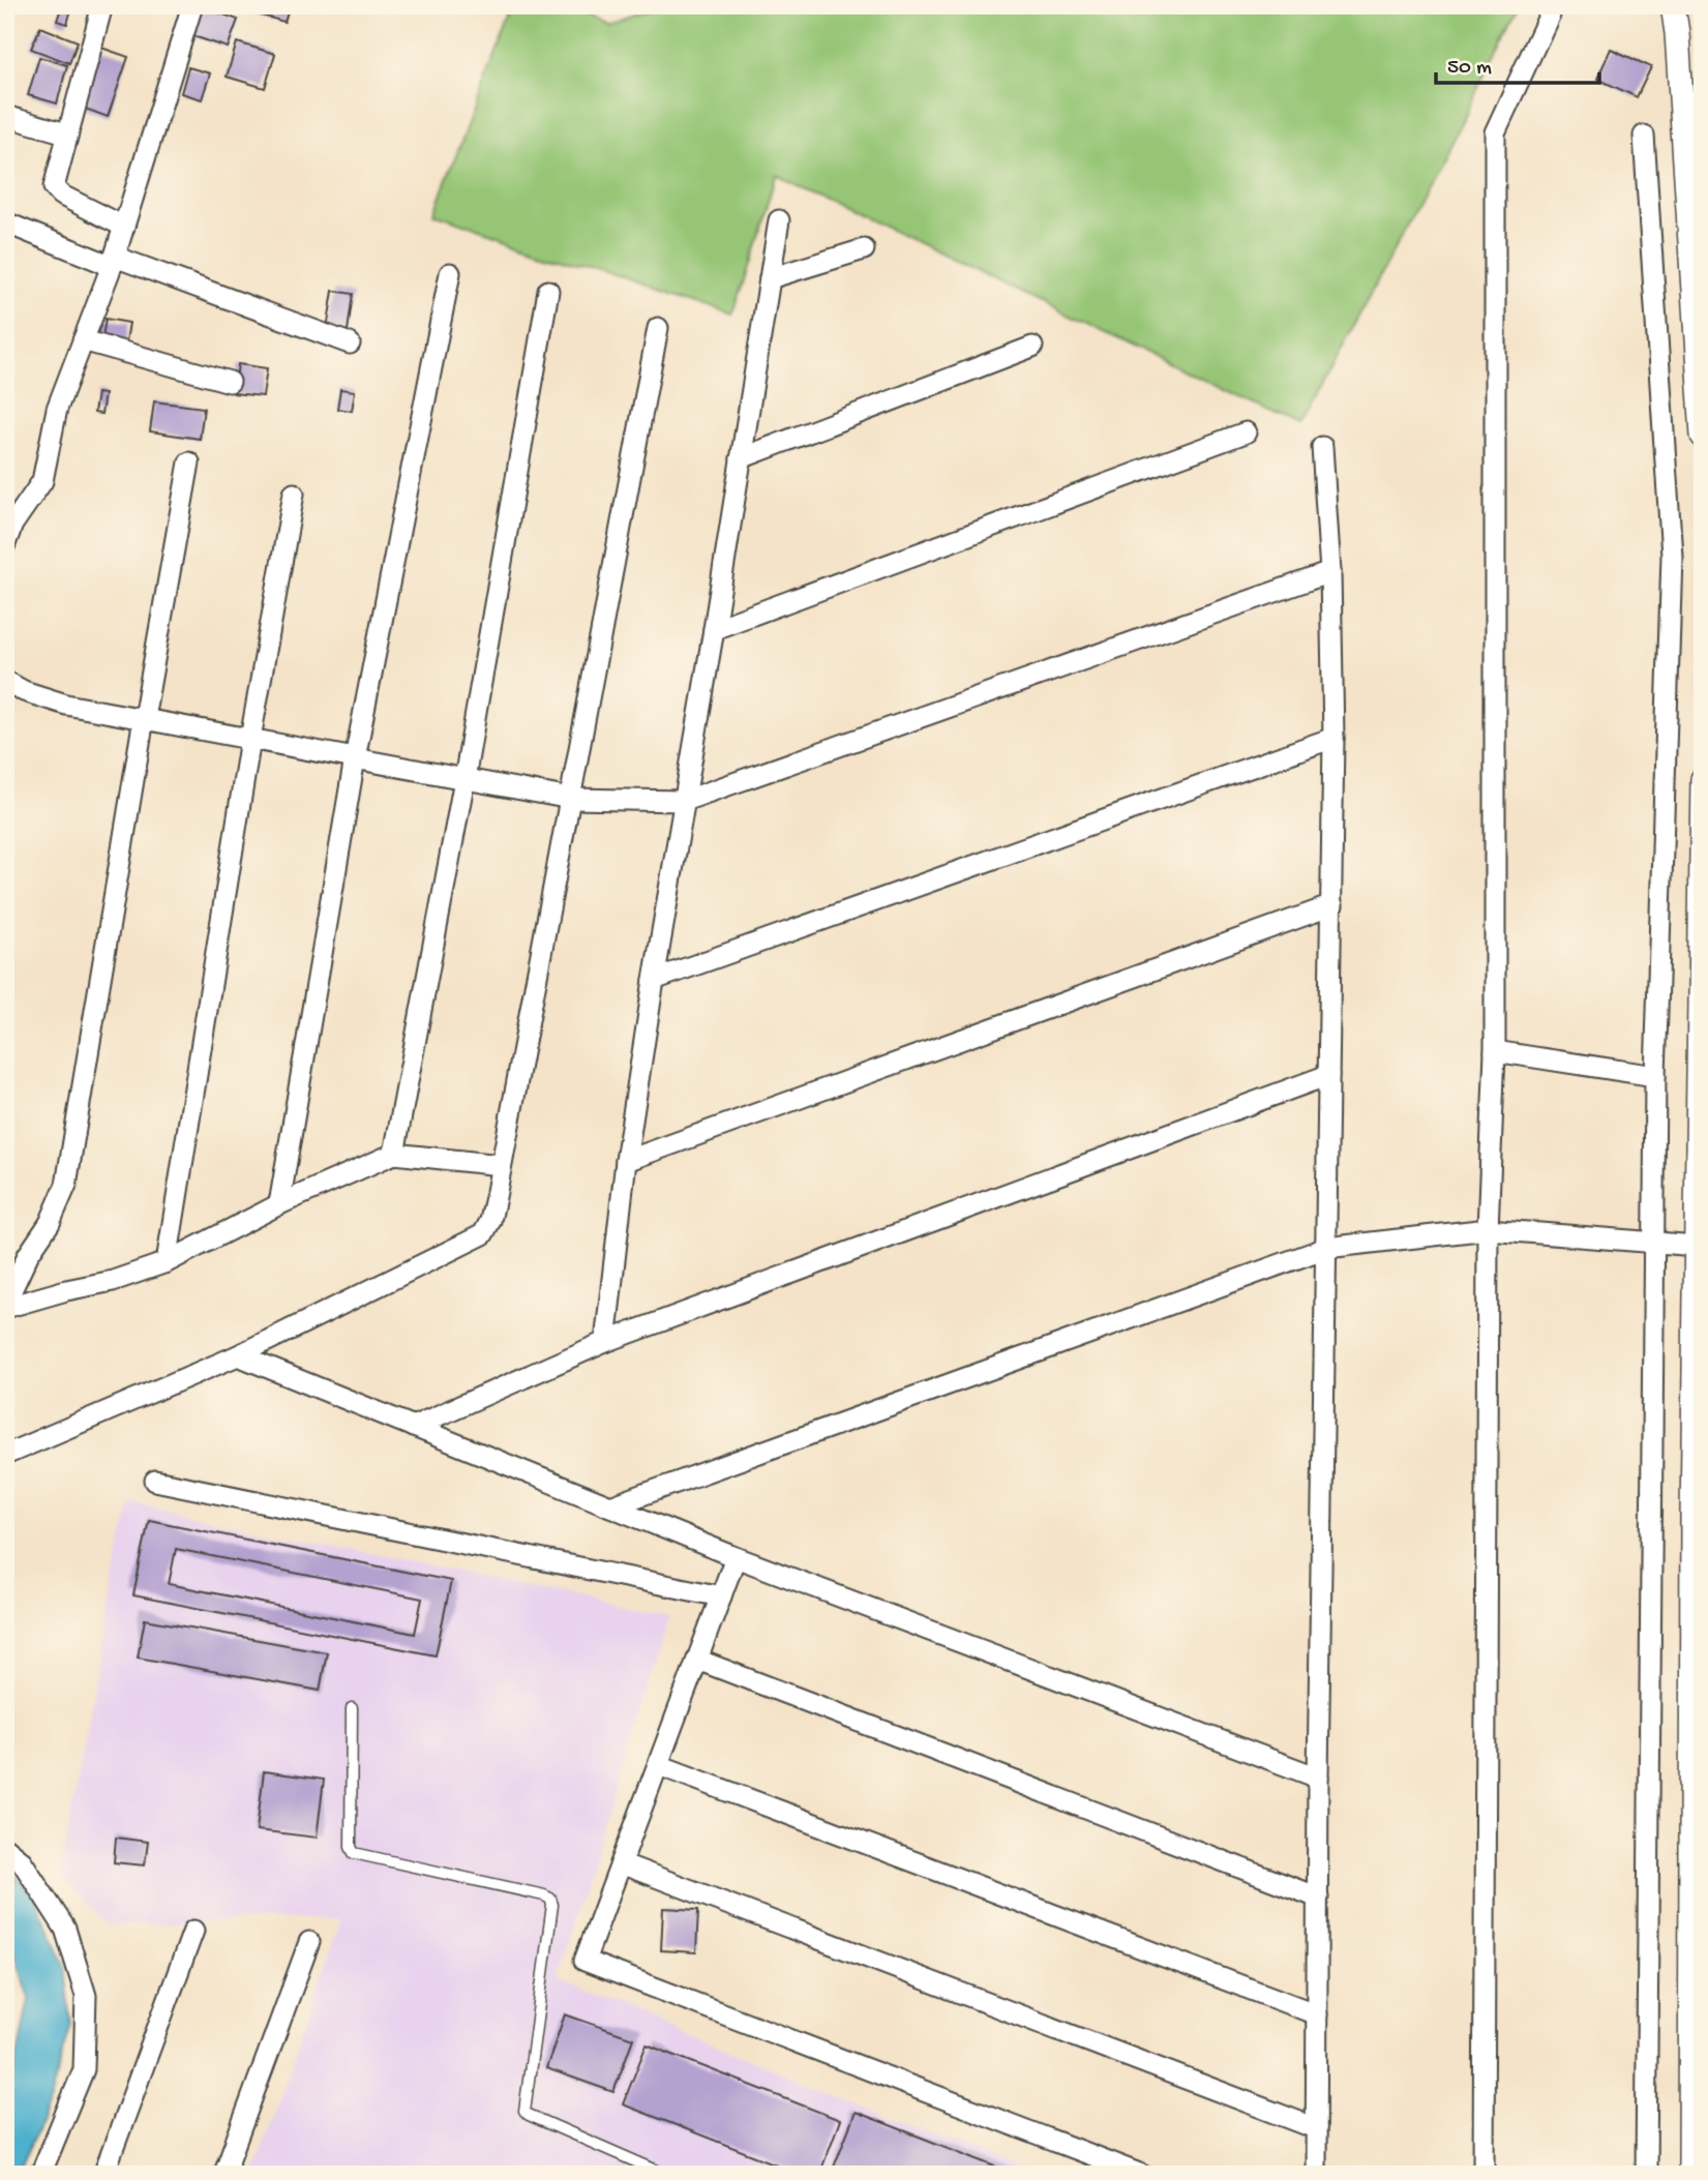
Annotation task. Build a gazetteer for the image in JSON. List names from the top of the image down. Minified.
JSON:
{"scale_bar":"50 m"}
